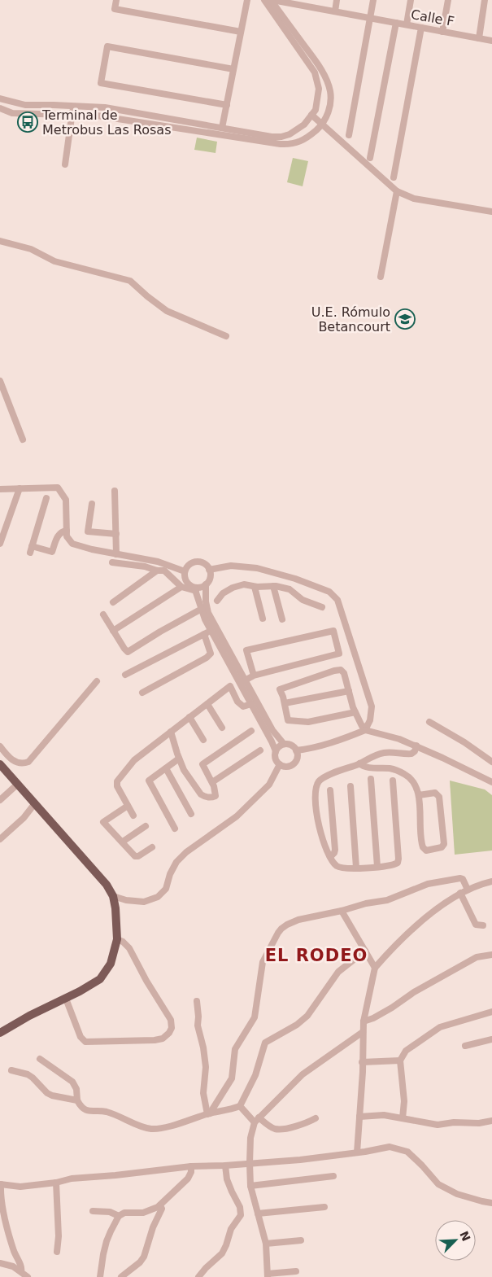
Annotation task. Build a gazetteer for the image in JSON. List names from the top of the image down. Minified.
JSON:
{"streets":{"street":["Calle F"]},"districts":["EL RODEO"],"places":{"bus stop":["Terminal de Metrobus Las Rosas"],"school or university":["U.E. Rómulo Betancourt"]},"north":"top right"}
